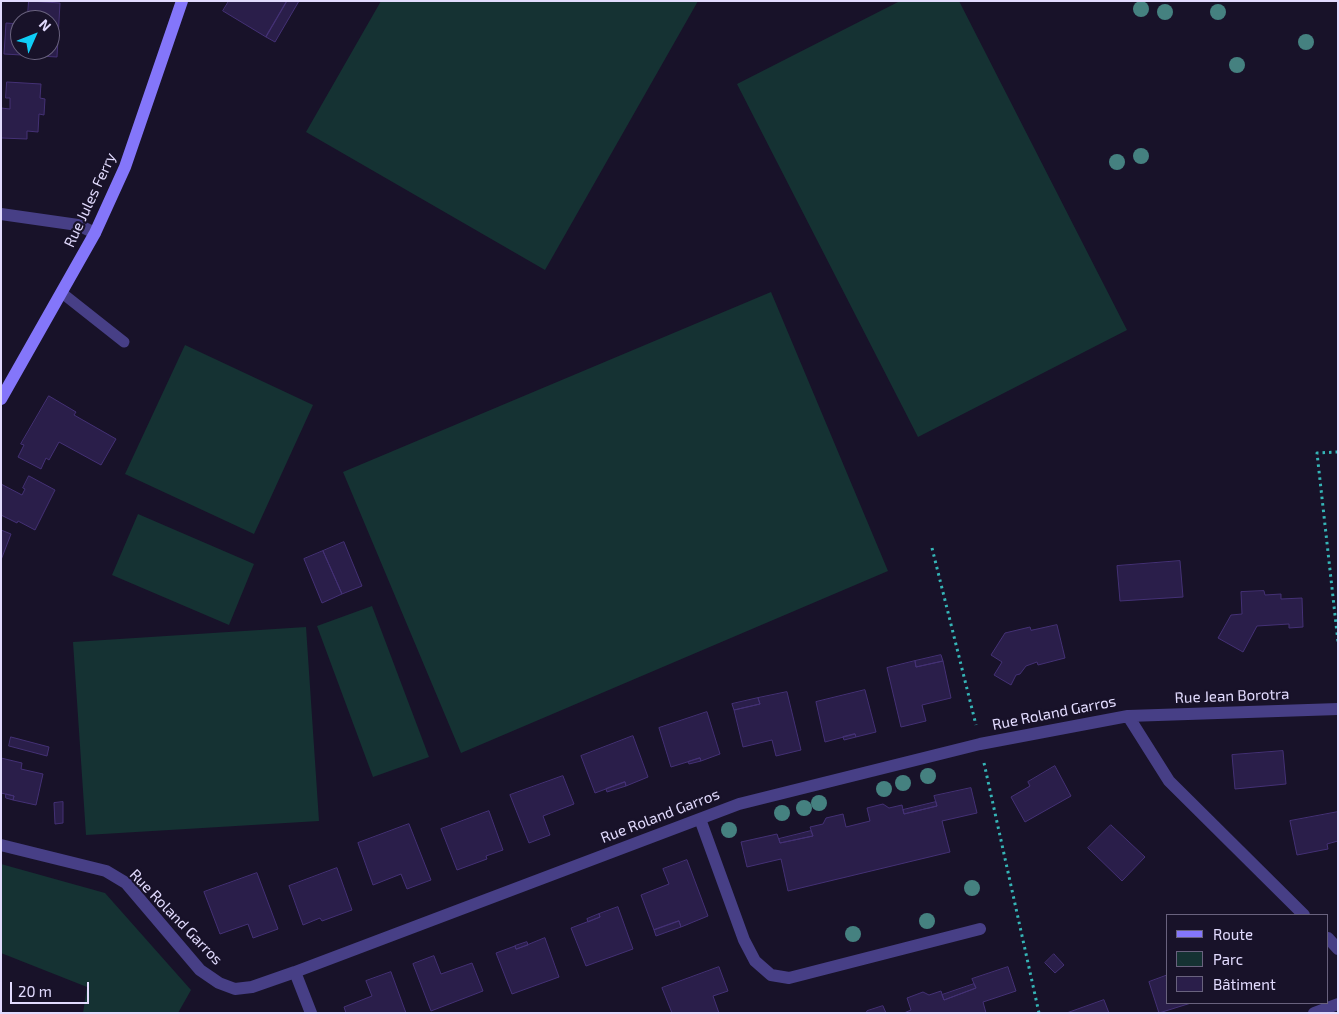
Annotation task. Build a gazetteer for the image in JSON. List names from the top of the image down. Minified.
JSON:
{"streets":{"main road":["Rue Jules Ferry"],"street":["Rue Jean Borotra","Rue Roland Garros"]},"crossings":[["Rue Jean Borotra","Rue Roland Garros"]],"legend":["Route","Parc","Bâtiment"],"scale_bar":"20 m","north":"top right"}
